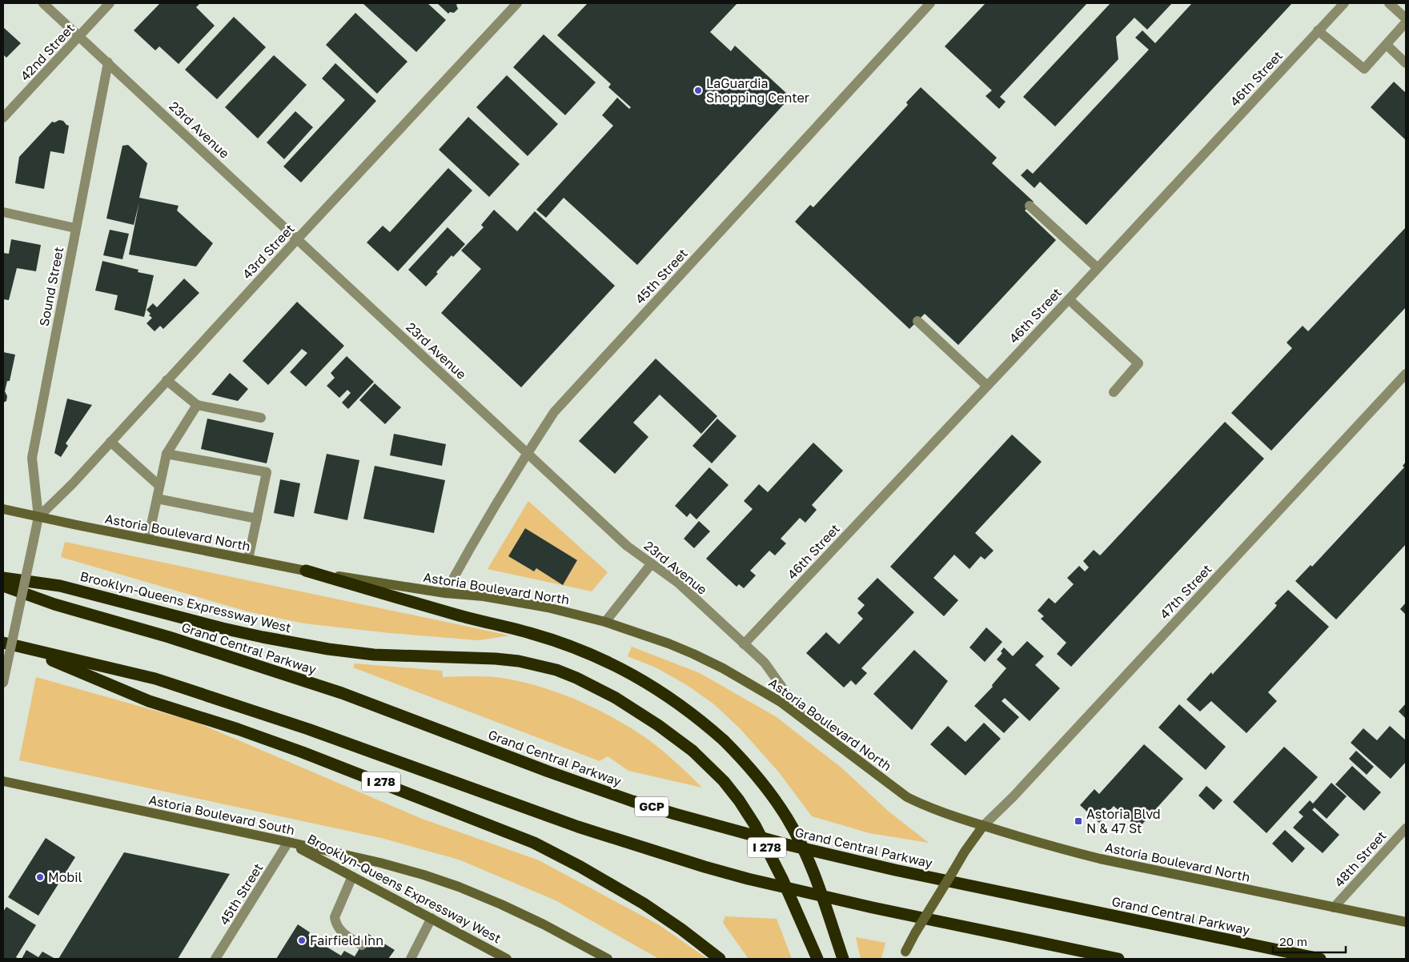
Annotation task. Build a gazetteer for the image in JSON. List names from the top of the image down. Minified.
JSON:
{"streets":{"highway":["Brooklyn-Queens Expressway West","Grand Central Parkway","I 278","GCP"],"main road":["Astoria Boulevard North","Astoria Boulevard South"],"street":["42nd Street","46th Street","23rd Avenue","43rd Street","45th Street","Sound Street","47th Street","48th Street"]},"crossings":[["42nd Street","23rd Avenue"],["46th Street","23rd Avenue"],["23rd Avenue","43rd Street"],["23rd Avenue","45th Street"],["23rd Avenue","Sound Street"],["23rd Avenue","Astoria Boulevard North"],["43rd Street","Sound Street"],["43rd Street","Astoria Boulevard North"],["45th Street","Astoria Boulevard North"],["45th Street","Brooklyn-Queens Expressway West"],["45th Street","Astoria Boulevard South"],["Sound Street","Astoria Boulevard North"],["Astoria Boulevard North","47th Street"],["Astoria Boulevard North","48th Street"],["Brooklyn-Queens Expressway West","Astoria Boulevard South"]],"places":{"other":["LaGuardia Shopping Center","Mobil","Fairfield Inn"],"transit":["Astoria Blvd N & 47 St"]},"scale_bar":"20 m"}
